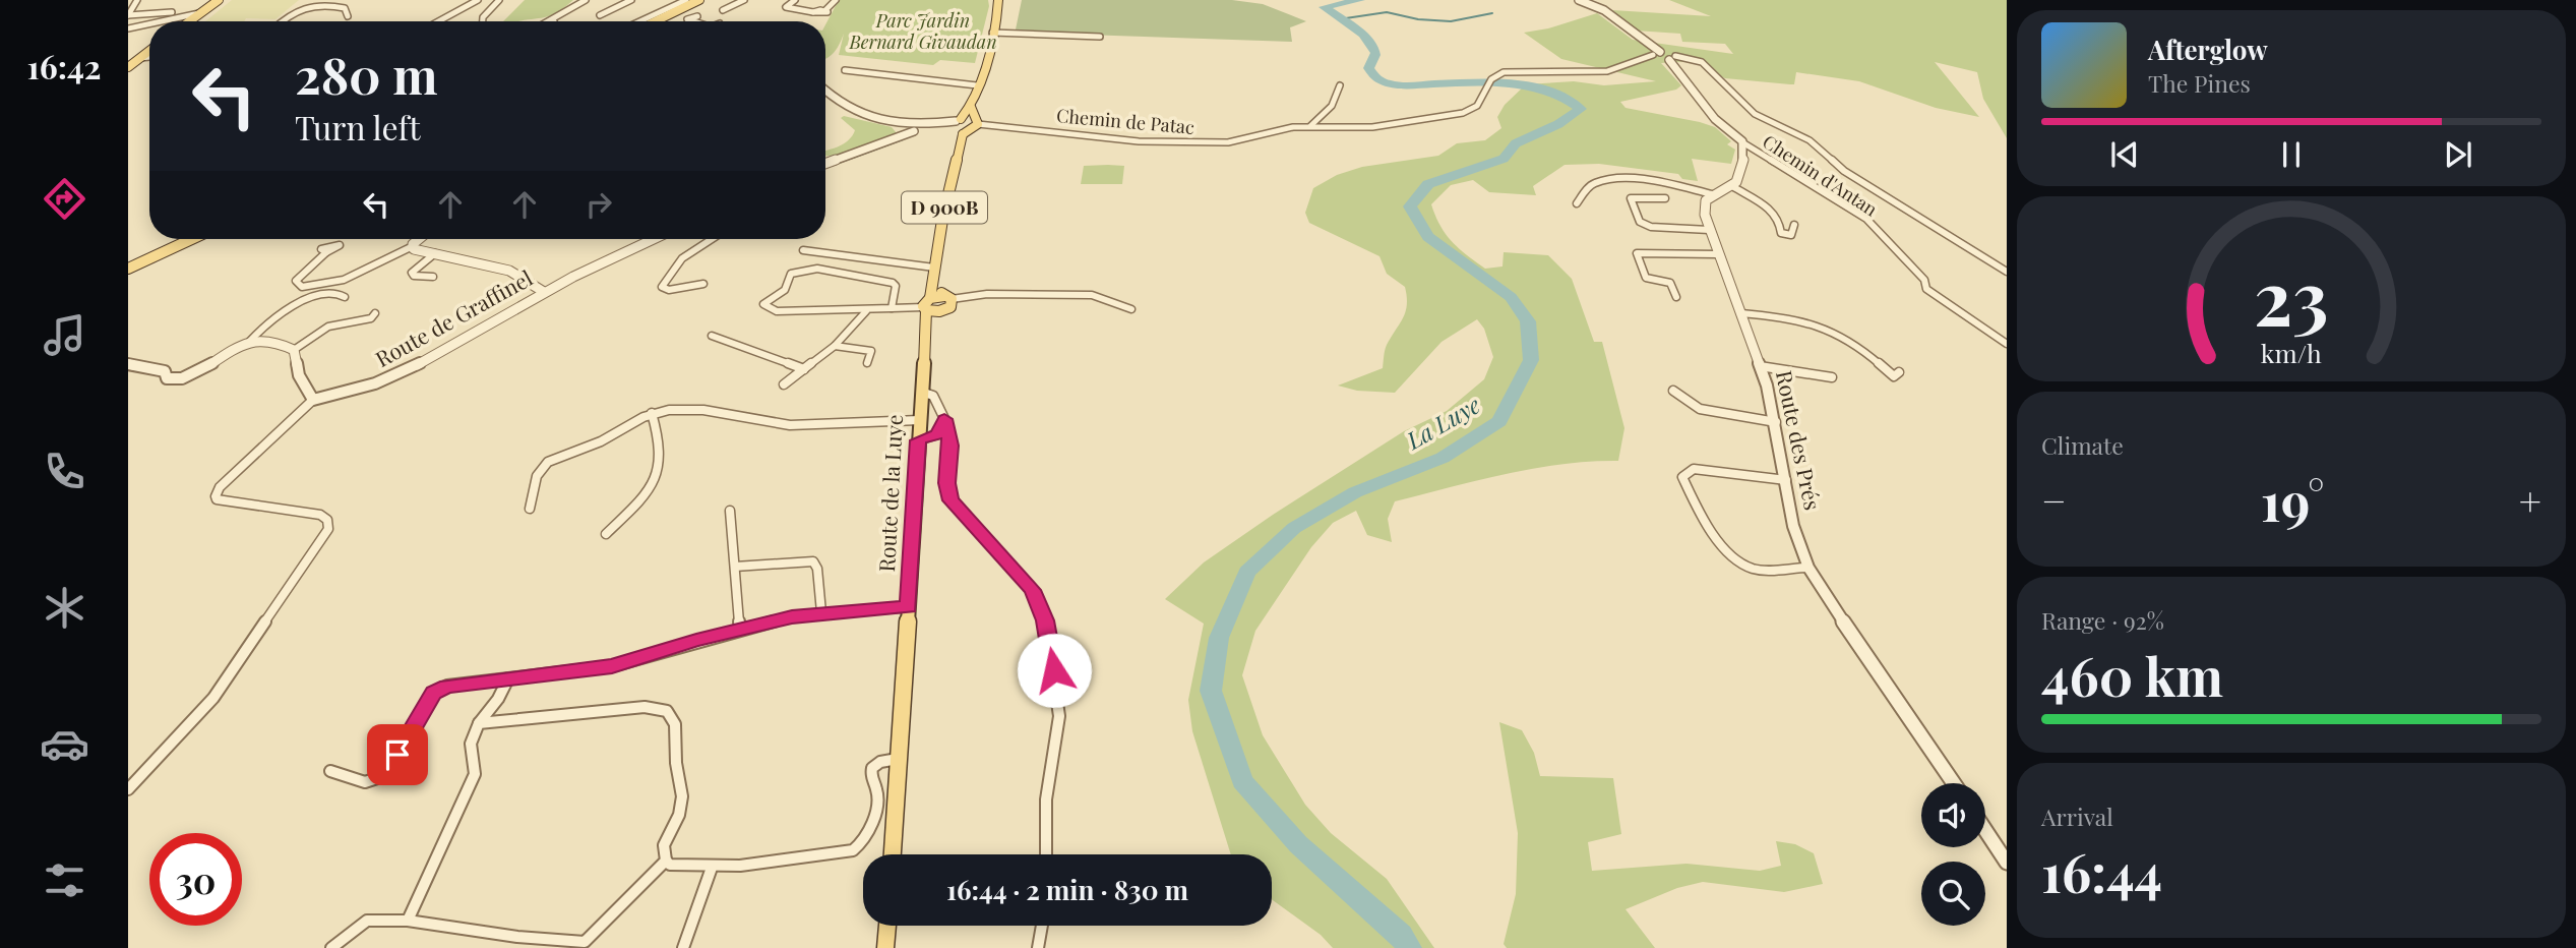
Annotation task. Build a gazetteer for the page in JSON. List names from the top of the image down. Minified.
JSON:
{"streets":{"main road":["D 900B","Route de la Luye"],"street":["Chemin de Patac","Chemin d'Antan","Route de Graffinel","Route des Prés"]},"crossings":[["Chemin de Patac","D 900B"],["D 900B","Route de la Luye"]],"water":["La Luye"],"parks":["Parc Jardin Bernard Givaudan"],"page":{"tabs":"16:42","turn":["280 m","Turn left"],"song":["Afterglow","The Pines"],"tile":["Climate",["Range · 92%","460 km"],["Arrival","16:44"]],"heat":["−","19°","+"],"limit":"30","trip":"16:44 · 2 min · 830 m","gauge":["23","km/h"]}}
